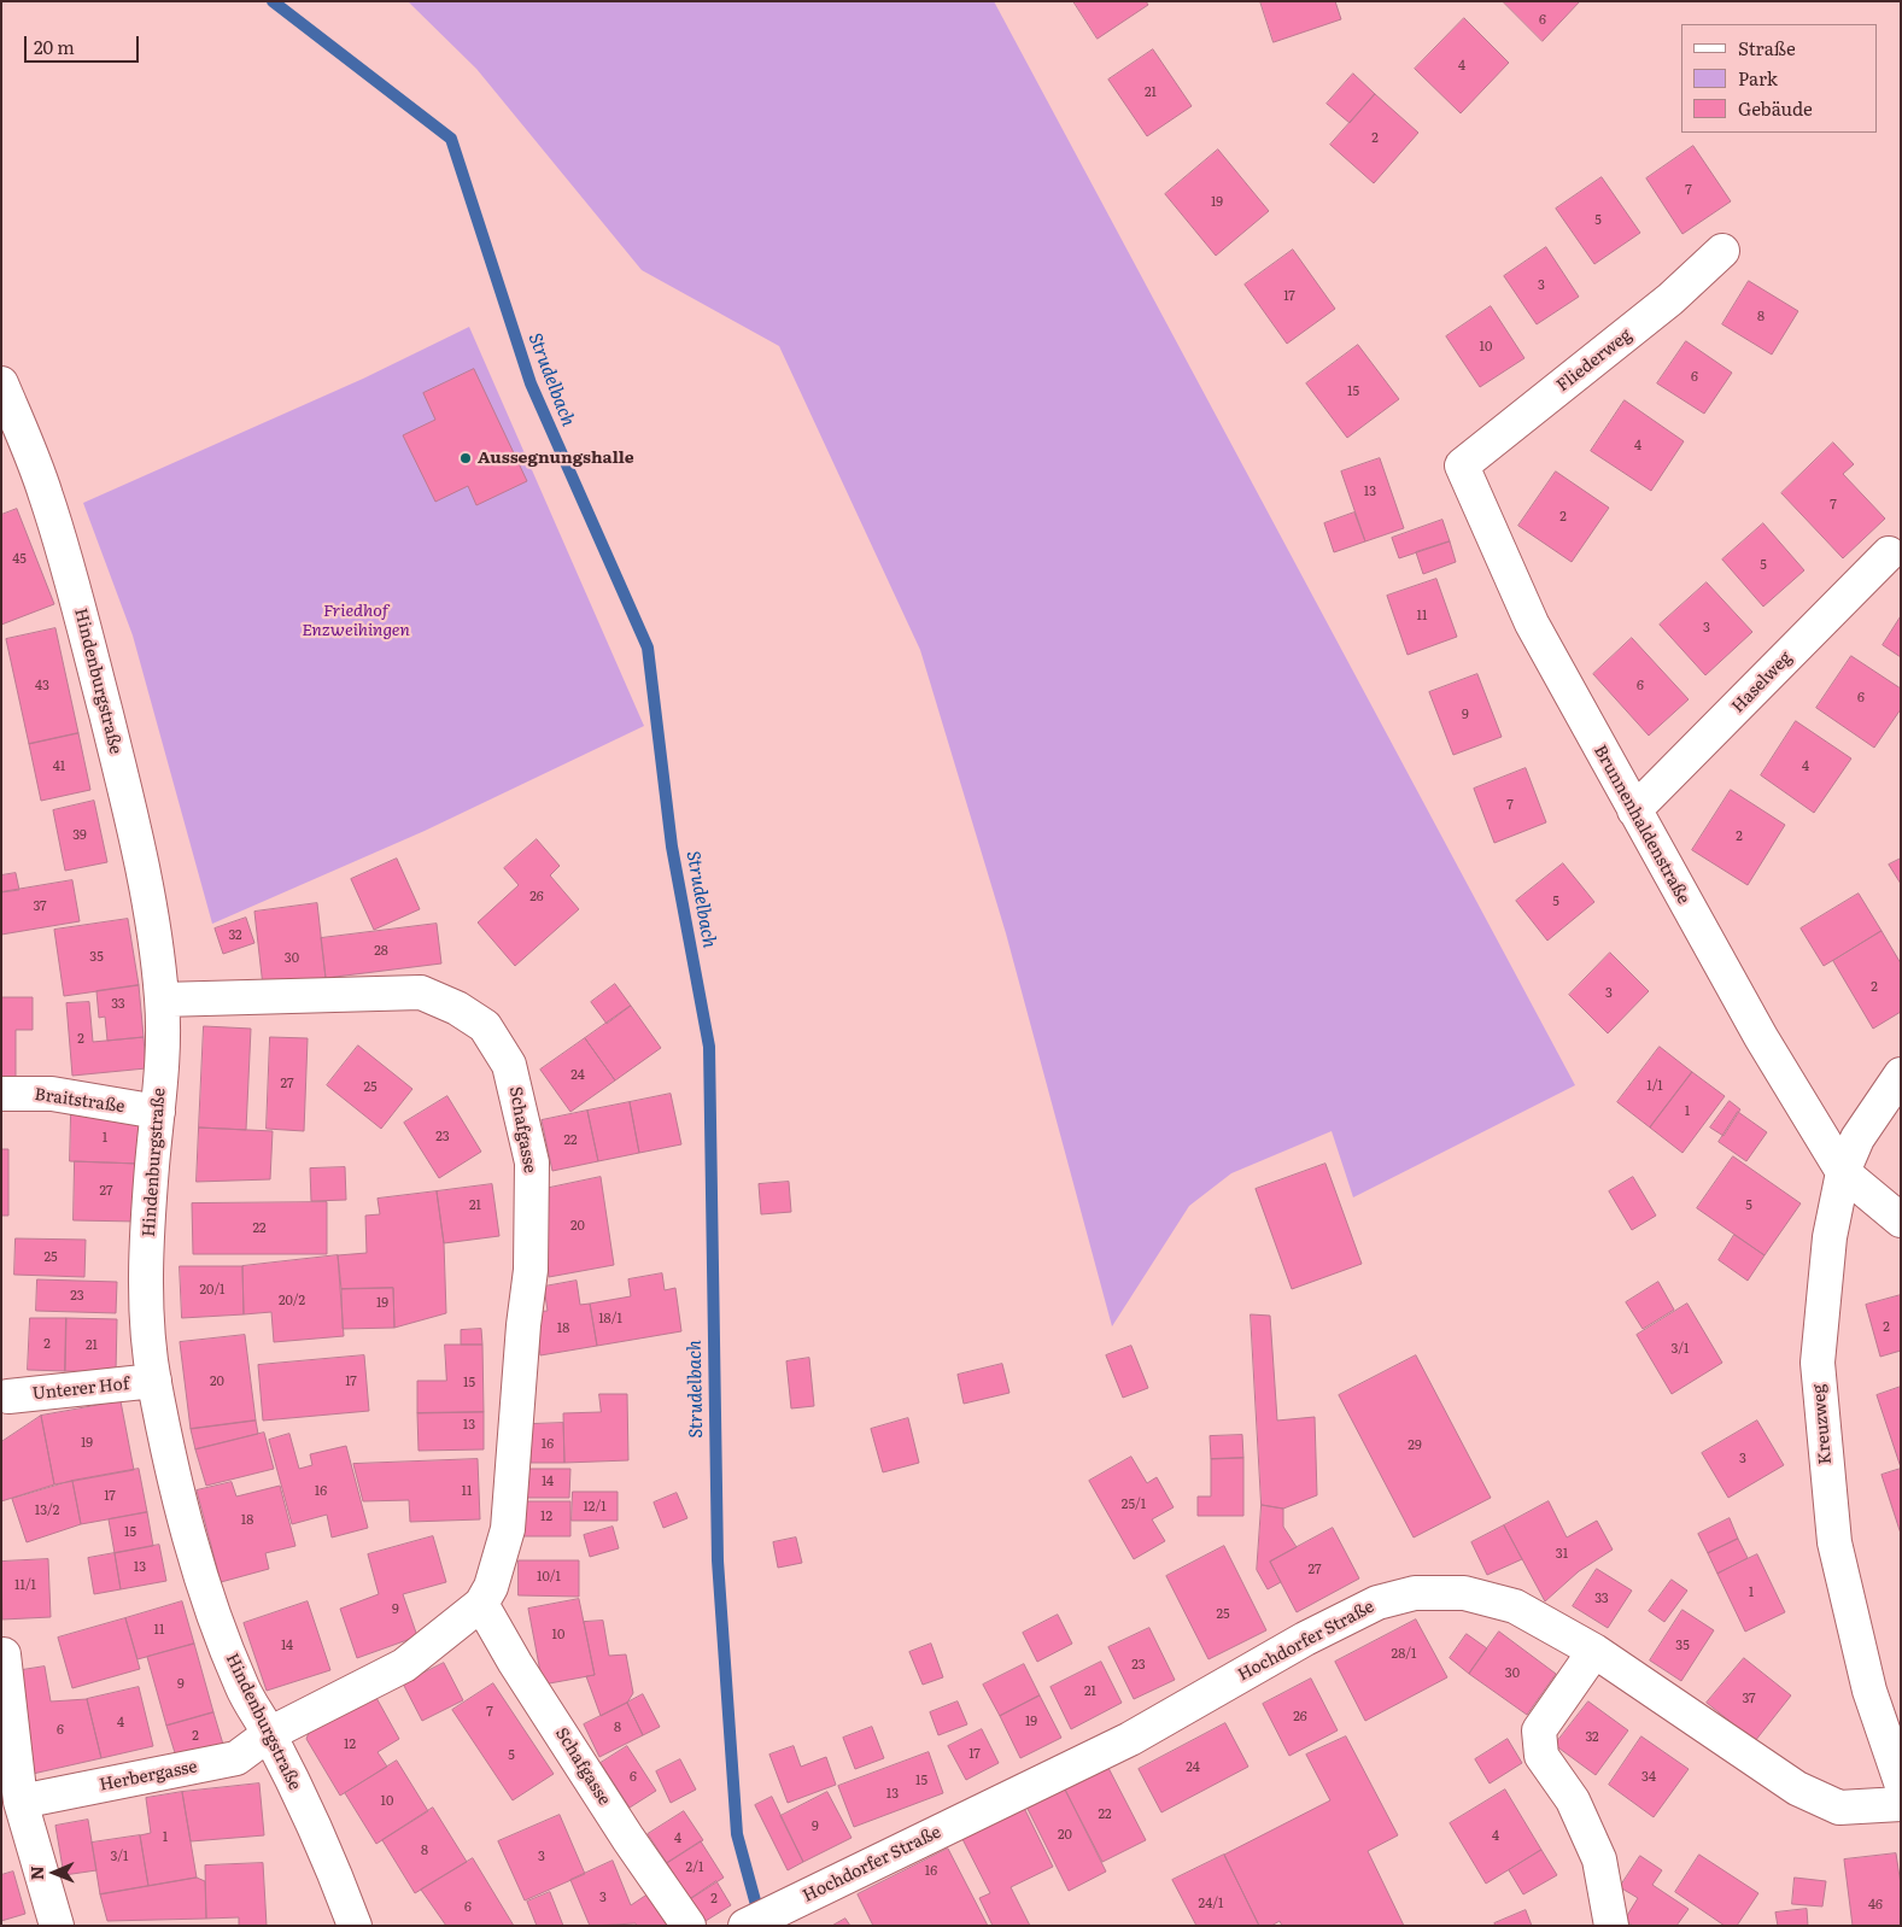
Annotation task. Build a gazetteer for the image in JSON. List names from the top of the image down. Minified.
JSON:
{"streets":{"street":["Fliederweg","Hindenburgstraße","Haselweg","Brunnenhaldenstraße","Braitstraße","Schafgasse","Unterer Hof","Kreuzweg","Hochdorfer Straße","Herbergasse"]},"crossings":[["Fliederweg","Brunnenhaldenstraße"],["Hindenburgstraße","Braitstraße"],["Hindenburgstraße","Schafgasse"],["Hindenburgstraße","Unterer Hof"],["Hindenburgstraße","Herbergasse"],["Haselweg","Brunnenhaldenstraße"],["Brunnenhaldenstraße","Kreuzweg"],["Schafgasse","Herbergasse"]],"water":["Strudelbach"],"parks":["Friedhof Enzweihingen"],"places":["Aussegnungshalle"],"house_numbers":["6","4","21","2","7","19","5","3","17","8","10","6","15","4","13","7","2","45","5","11","3","43","6","6","9","41","4","7","39","2","26","5","37","32","28","35","30","2","3","33","2","24","27","1/1","25","1","23","1","22","27","21","5","20","22","25","20/1","23","20/2","19","18/1","2","18","2","21","3/1","20","17","15","13","19","16","29","3","14","16","11","17","25/1","12/1","13/2","12","18","15","31","13","27","10/1","11/1","1","33","9","25","11","10","14","35","28/1","23","30","9","21","37","7","26","19","4","8","6","2","32","12","17","5","24","6","34","15","13","10","22","9","20","4","1","4","8","3/1","3","2/1","16","3","2","24/1","46","6"],"legend":["Straße","Park","Gebäude"],"scale_bar":"20 m","north":"left"}
